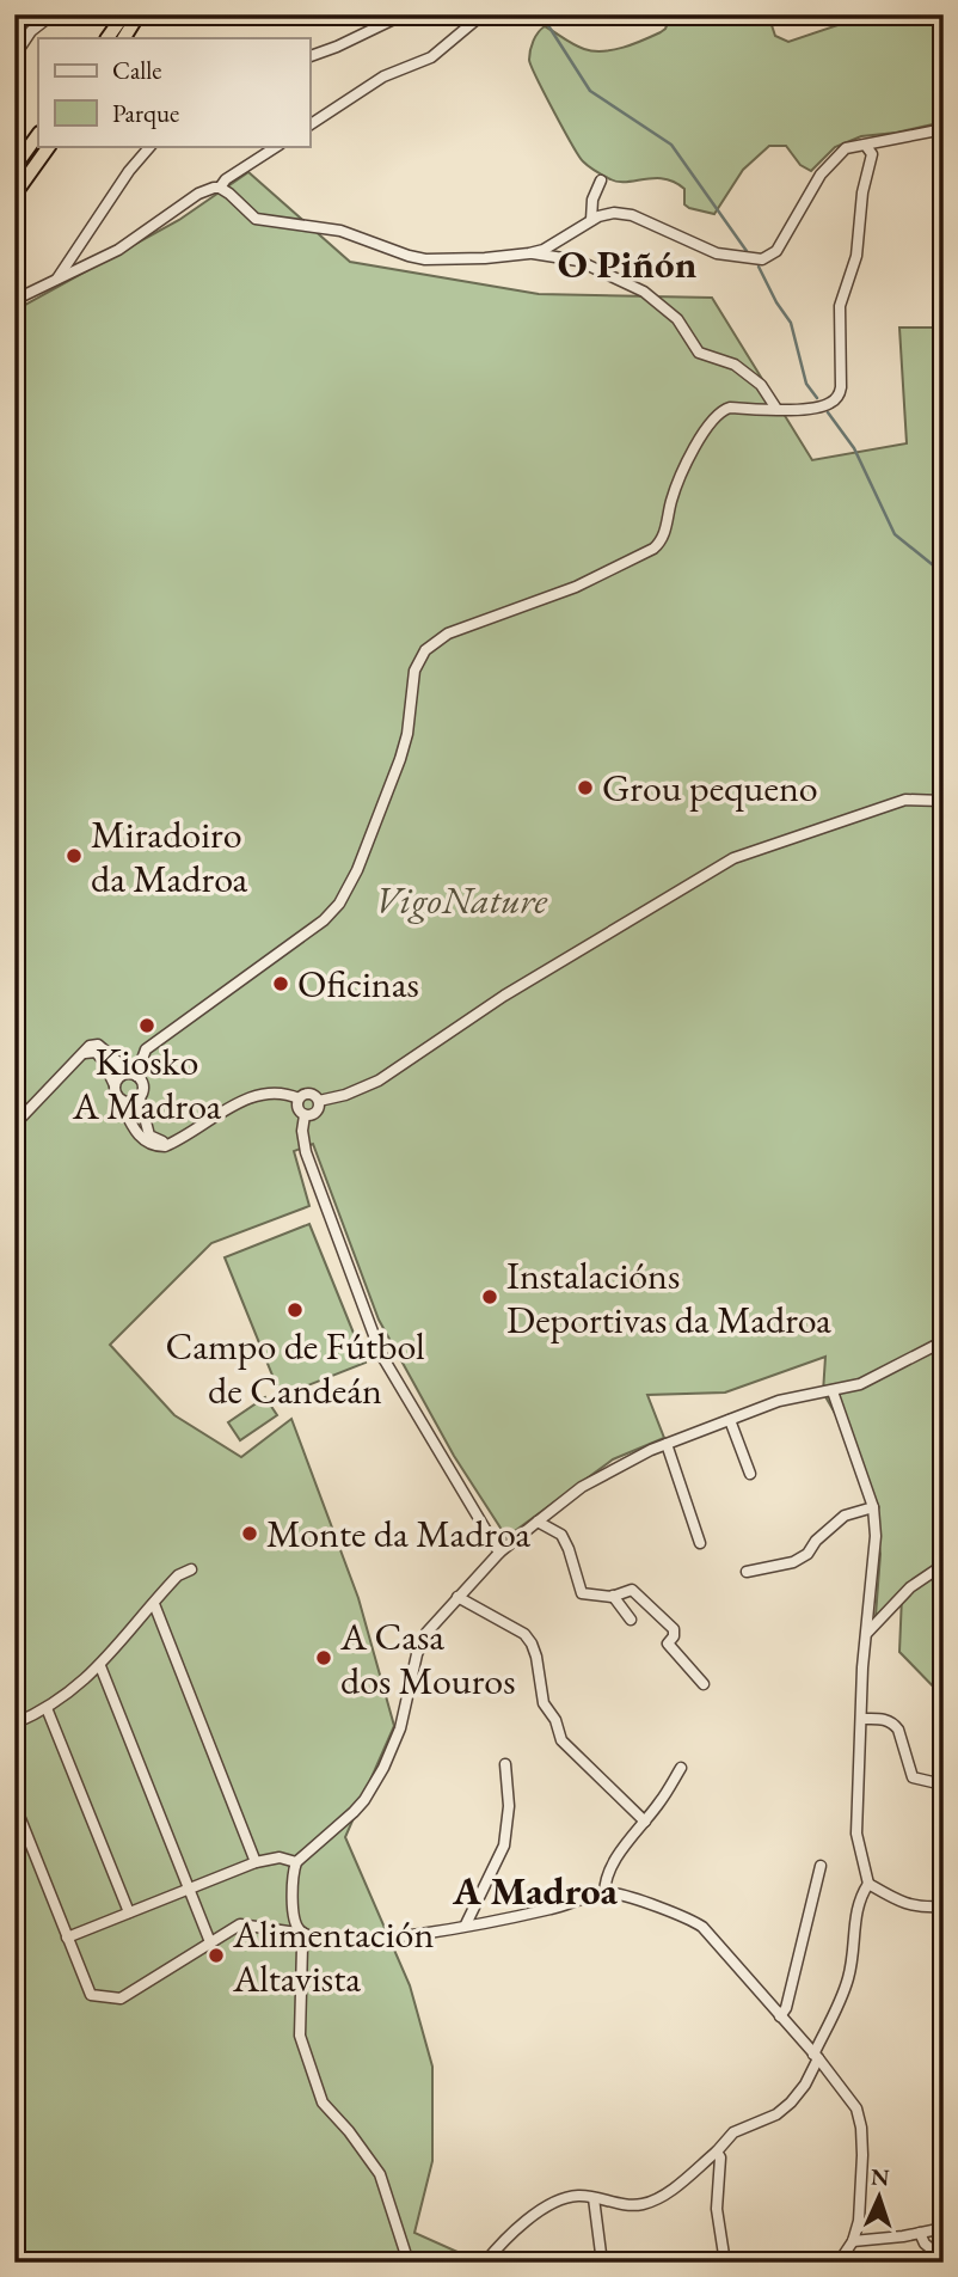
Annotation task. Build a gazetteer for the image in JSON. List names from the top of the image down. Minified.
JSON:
{"districts":["O Piñón","A Madroa"],"parks":["VigoNature"],"places":["Grou pequeno","Miradoiro da Madroa","Oficinas","Kiosko A Madroa","Instalacións Deportivas da Madroa","Campo de Fútbol de Candeán","Monte da Madroa","A Casa dos Mouros","Alimentación Altavista"],"legend":["Calle","Parque"],"north":"top"}
